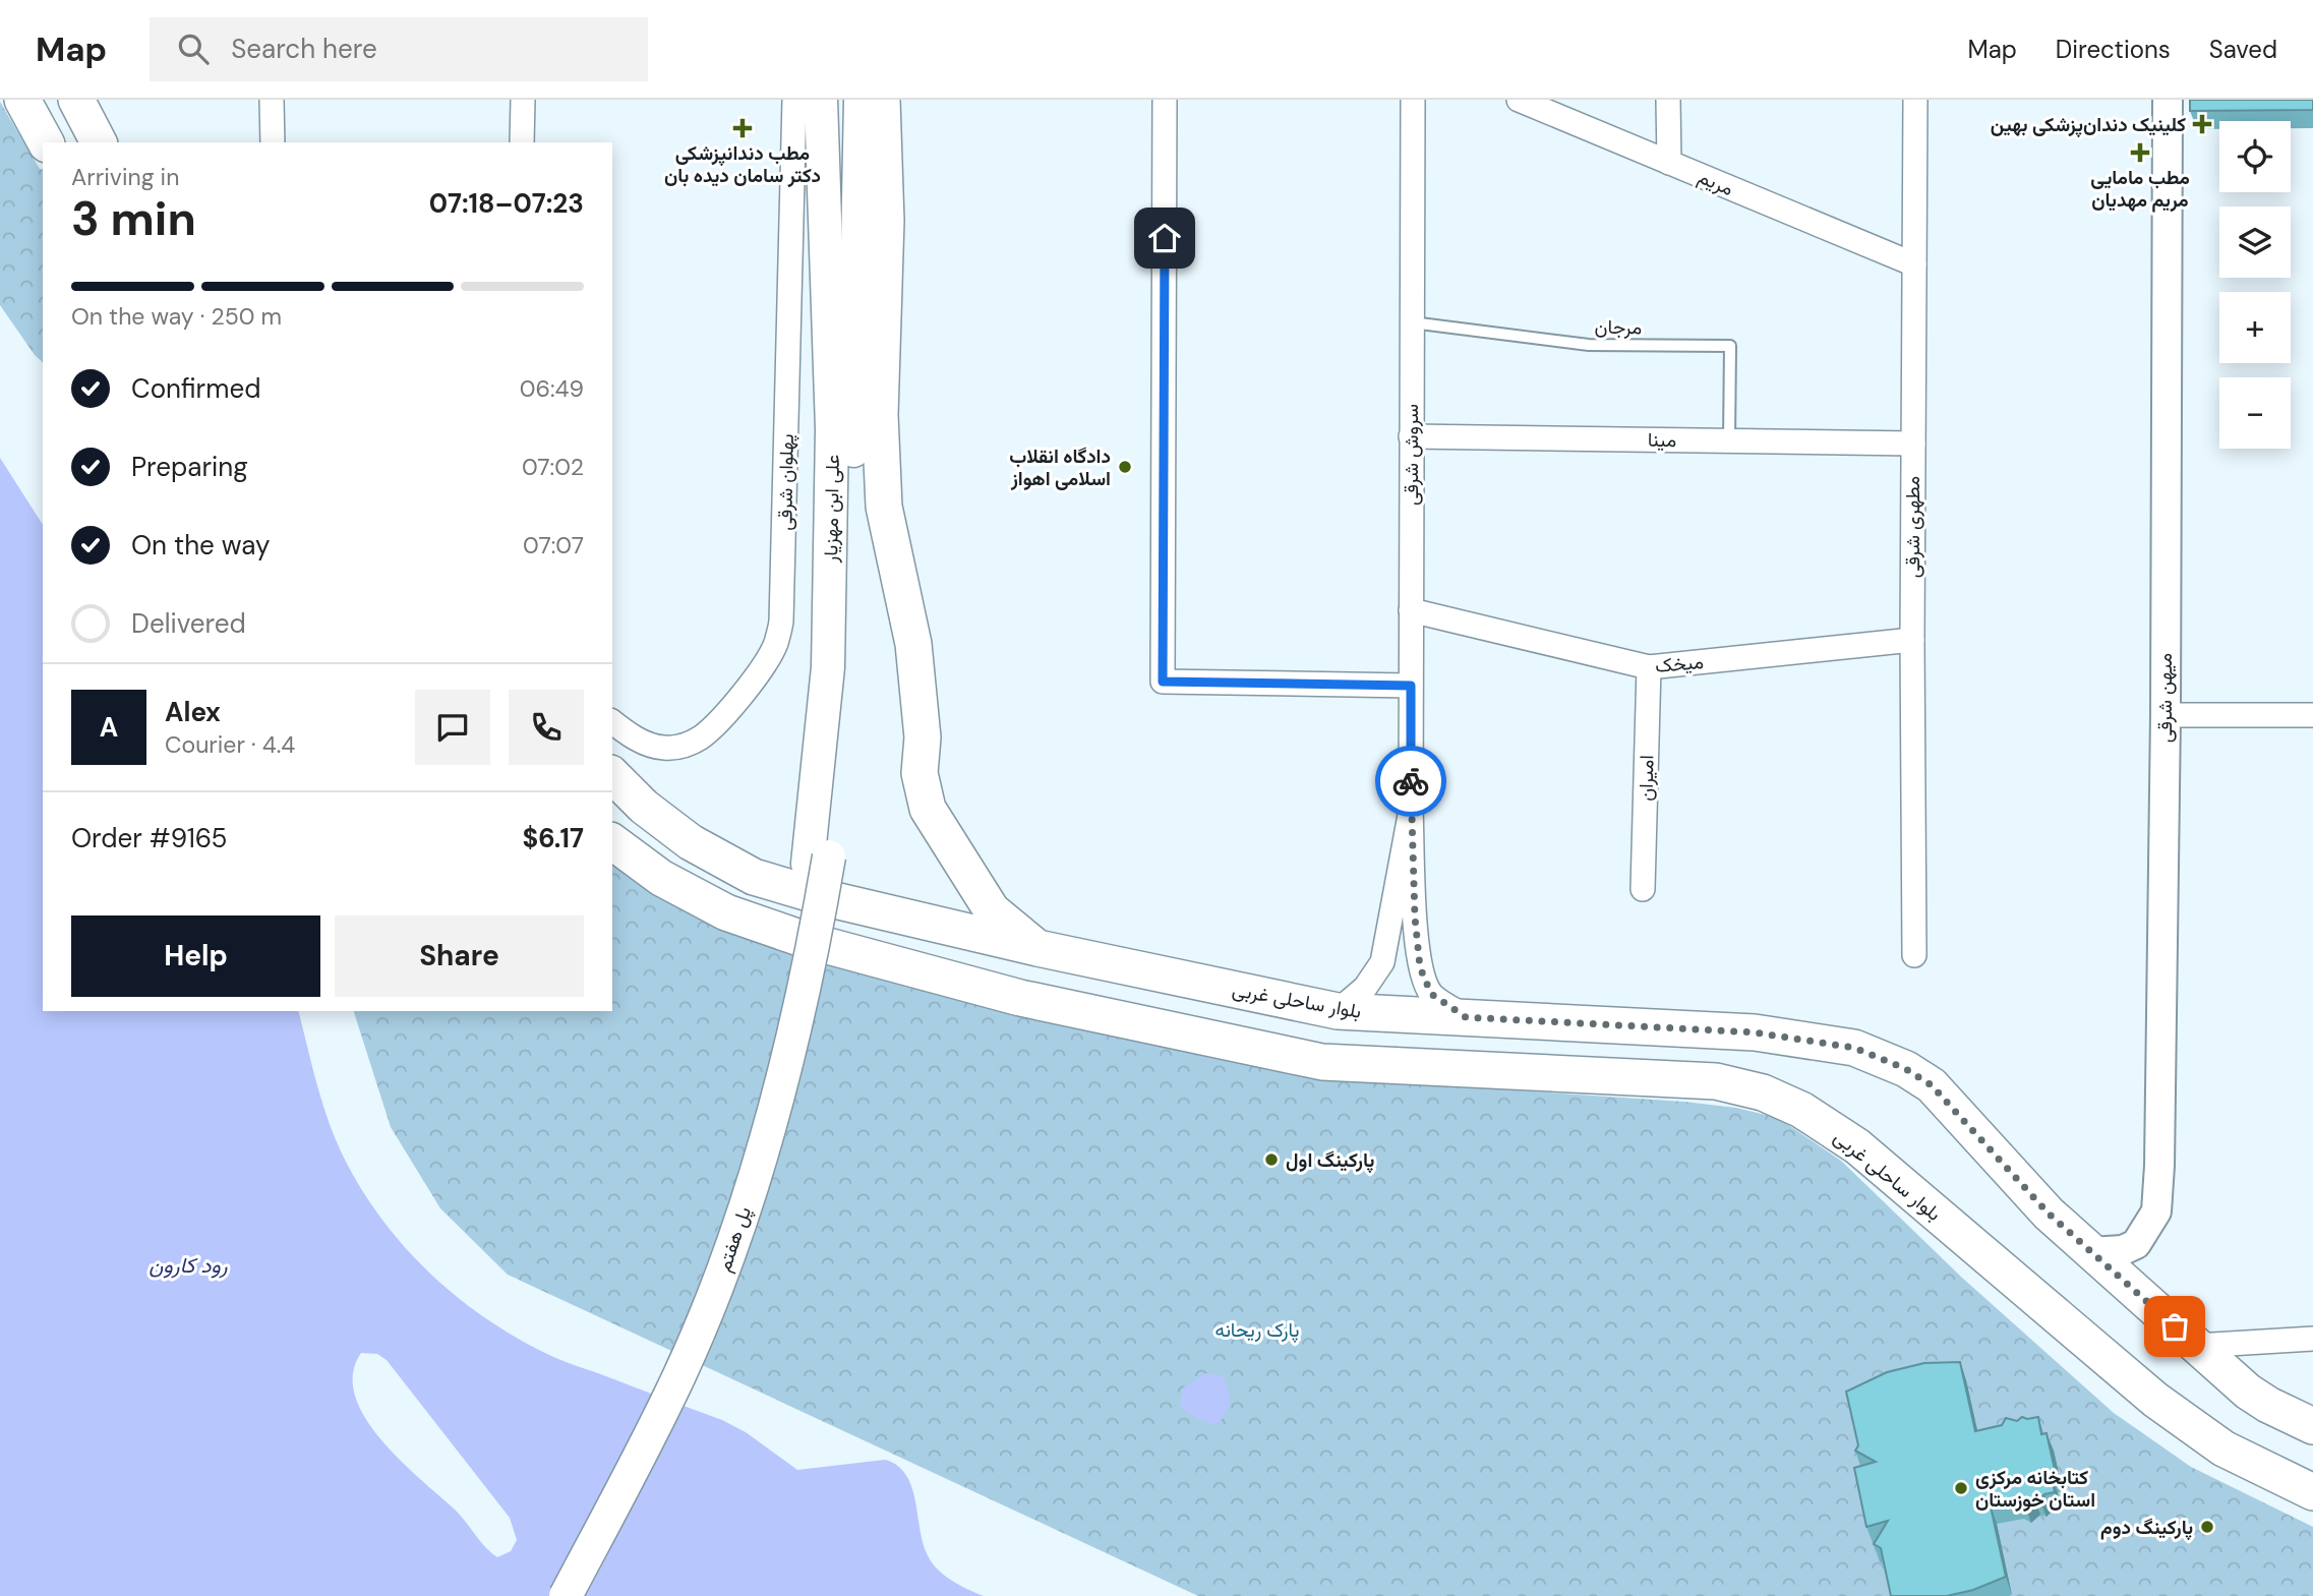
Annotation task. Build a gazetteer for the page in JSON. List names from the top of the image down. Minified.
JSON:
{"streets":{"main road":["علی ابن مهزیار","بلوار ساحلی غربی","پل هفتم"],"street":["مریم","مینا","سروش شرقی","پهلوان شرقی","مطهری شرقی","میخک","میهن شرقی","امیران"],"lane":["مرجان"]},"crossings":[["مریم","مطهری شرقی"],["مرجان","مینا"],["مرجان","سروش شرقی"],["مینا","سروش شرقی"],["مینا","مطهری شرقی"],["سروش شرقی","میخک"],["علی ابن مهزیار","پل هفتم"],["مطهری شرقی","میخک"],["میخک","امیران"],["میهن شرقی","بلوار ساحلی غربی"]],"water":["رود کارون"],"parks":["پارک ریحانه"],"places":{"health":["کلینیک دندان‌پزشکی بهین","مطب دندانپزشکی دکتر سامان دیده بان","مطب مامایی مریم مهدیان"],"other":["دادگاه انقلاب اسلامی اهواز","پارکینگ اول","کتابخانه مرکزی استان خوزستان","پارکینگ دوم"]},"page":{"header":"Map","search":"Search here","nav":["Map","Directions","Saved"],"map_buttons":["+","−"],"heading":["3 min","Arriving in","07:18–07:23"],"panel":["Alex","Courier · 4.4","Order #9165","$6.17"],"bar":"On the way · 250 m","list":[["Confirmed","06:49"],["Preparing","07:02"],["On the way","07:07"],"Delivered"],"round":"A","buttons":["Help","Share"]}}
